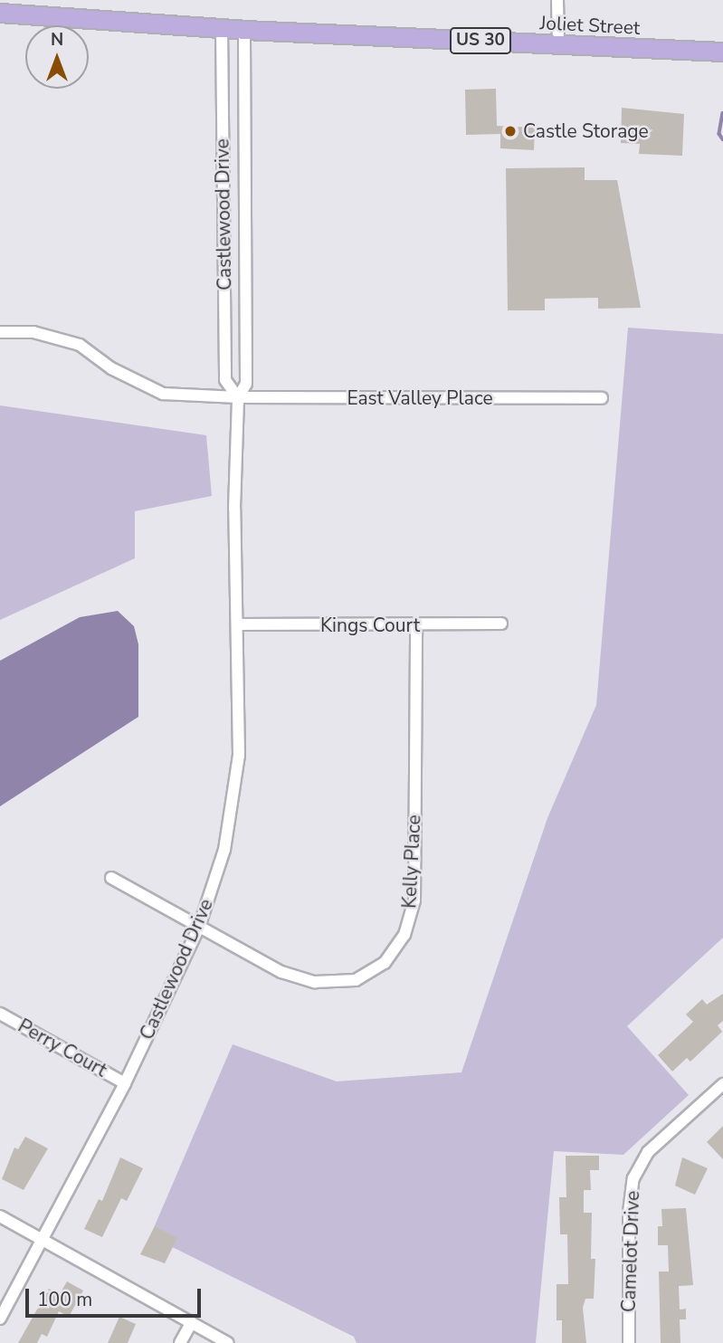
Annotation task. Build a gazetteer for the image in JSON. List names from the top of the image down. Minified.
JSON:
{"streets":{"main road":["Joliet Street","US 30"],"street":["Castlewood Drive","East Valley Place","Kings Court","Kelly Place","Perry Court","Camelot Drive"]},"crossings":[["Joliet Street","Castlewood Drive"],["Castlewood Drive","East Valley Place"],["Castlewood Drive","Kings Court"],["Castlewood Drive","Kelly Place"],["Castlewood Drive","Perry Court"],["Kings Court","Kelly Place"]],"places":["Castle Storage"],"scale_bar":"100 m","north":"top"}
